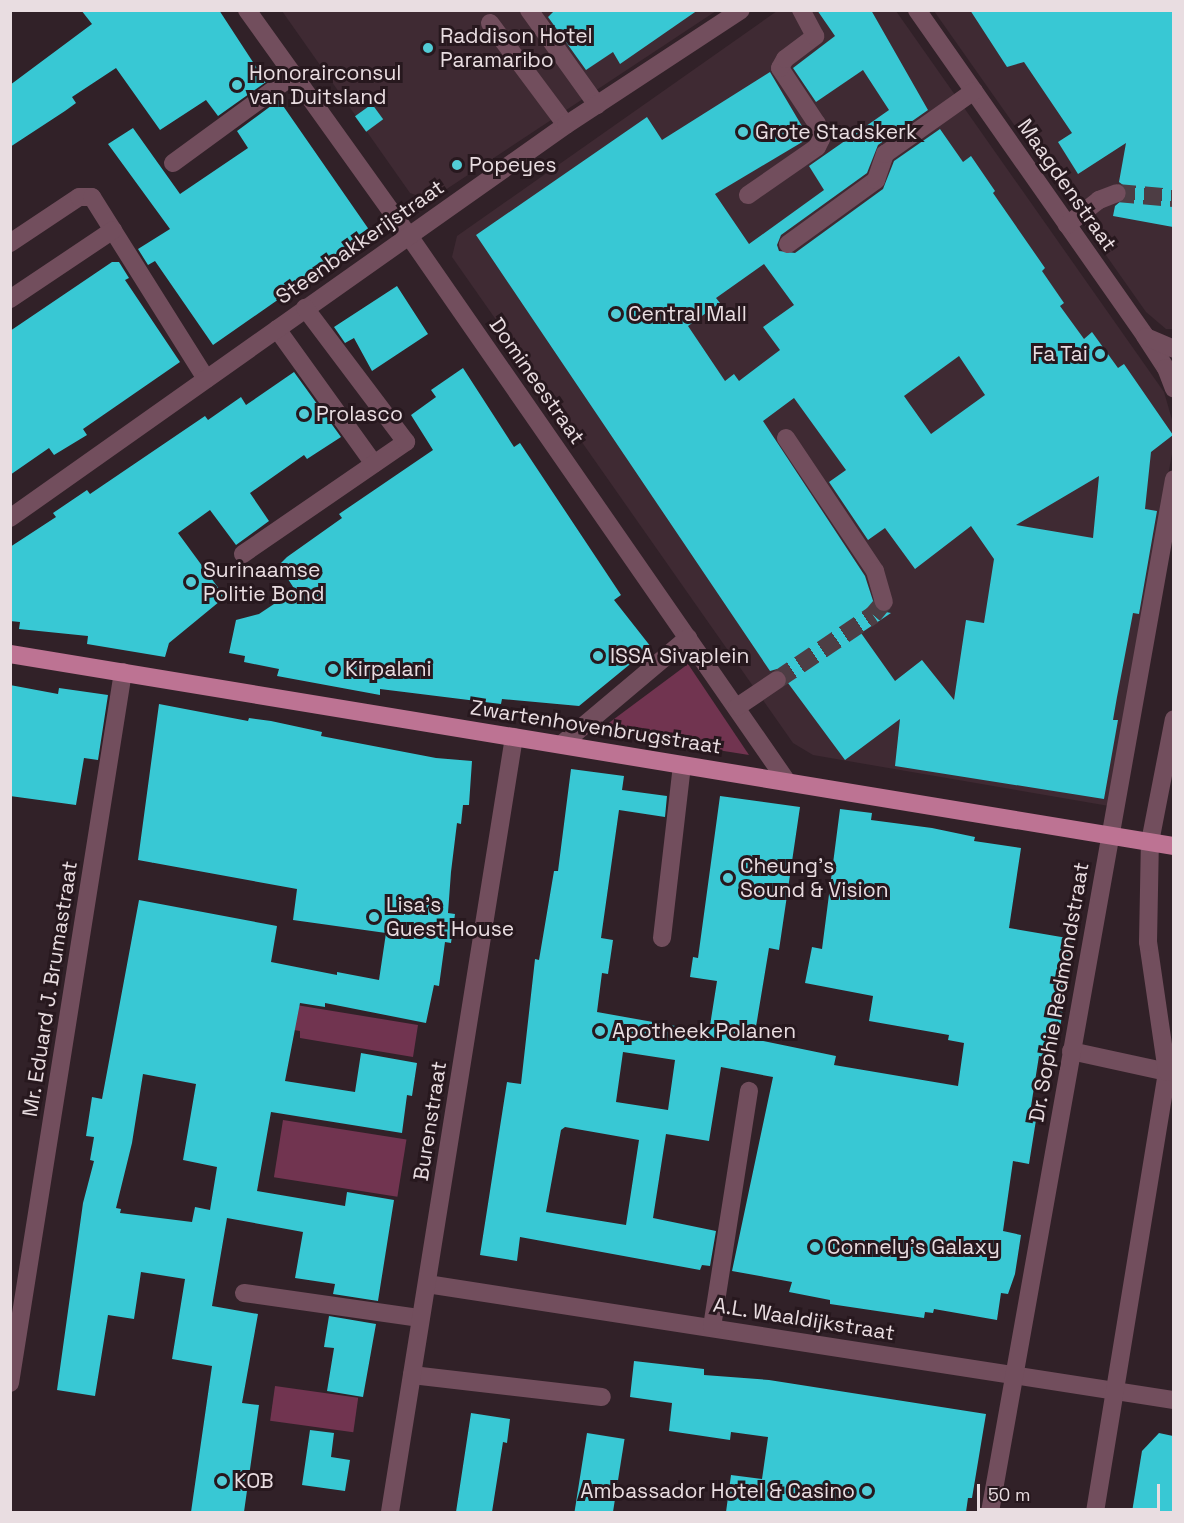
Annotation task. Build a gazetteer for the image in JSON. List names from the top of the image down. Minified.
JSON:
{"streets":{"main road":["Zwartenhovenbrugstraat"],"street":["Maagdenstraat","Steenbakkerijstraat","Domineestraat","Mr. Eduard J. Brumastraat","Dr. Sophie Redmondstraat","Burenstraat","A.L. Waaldijkstraat"]},"crossings":[["Steenbakkerijstraat","Domineestraat"],["Domineestraat","Zwartenhovenbrugstraat"],["Zwartenhovenbrugstraat","Mr. Eduard J. Brumastraat"],["Zwartenhovenbrugstraat","Dr. Sophie Redmondstraat"],["Zwartenhovenbrugstraat","Burenstraat"],["Dr. Sophie Redmondstraat","A.L. Waaldijkstraat"],["Burenstraat","A.L. Waaldijkstraat"]],"places":["Raddison Hotel Paramaribo","Honorairconsul van Duitsland","Grote Stadskerk","Popeyes","Central Mall","Fa Tai","Prolasco","Surinaamse Politie Bond","ISSA Sivaplein","Kirpalani","Cheung's Sound & Vision","Lisa's Guest House","Apotheek Polanen","Connely's Galaxy","KOB","Ambassador Hotel & Casino"],"scale_bar":"50 m"}
